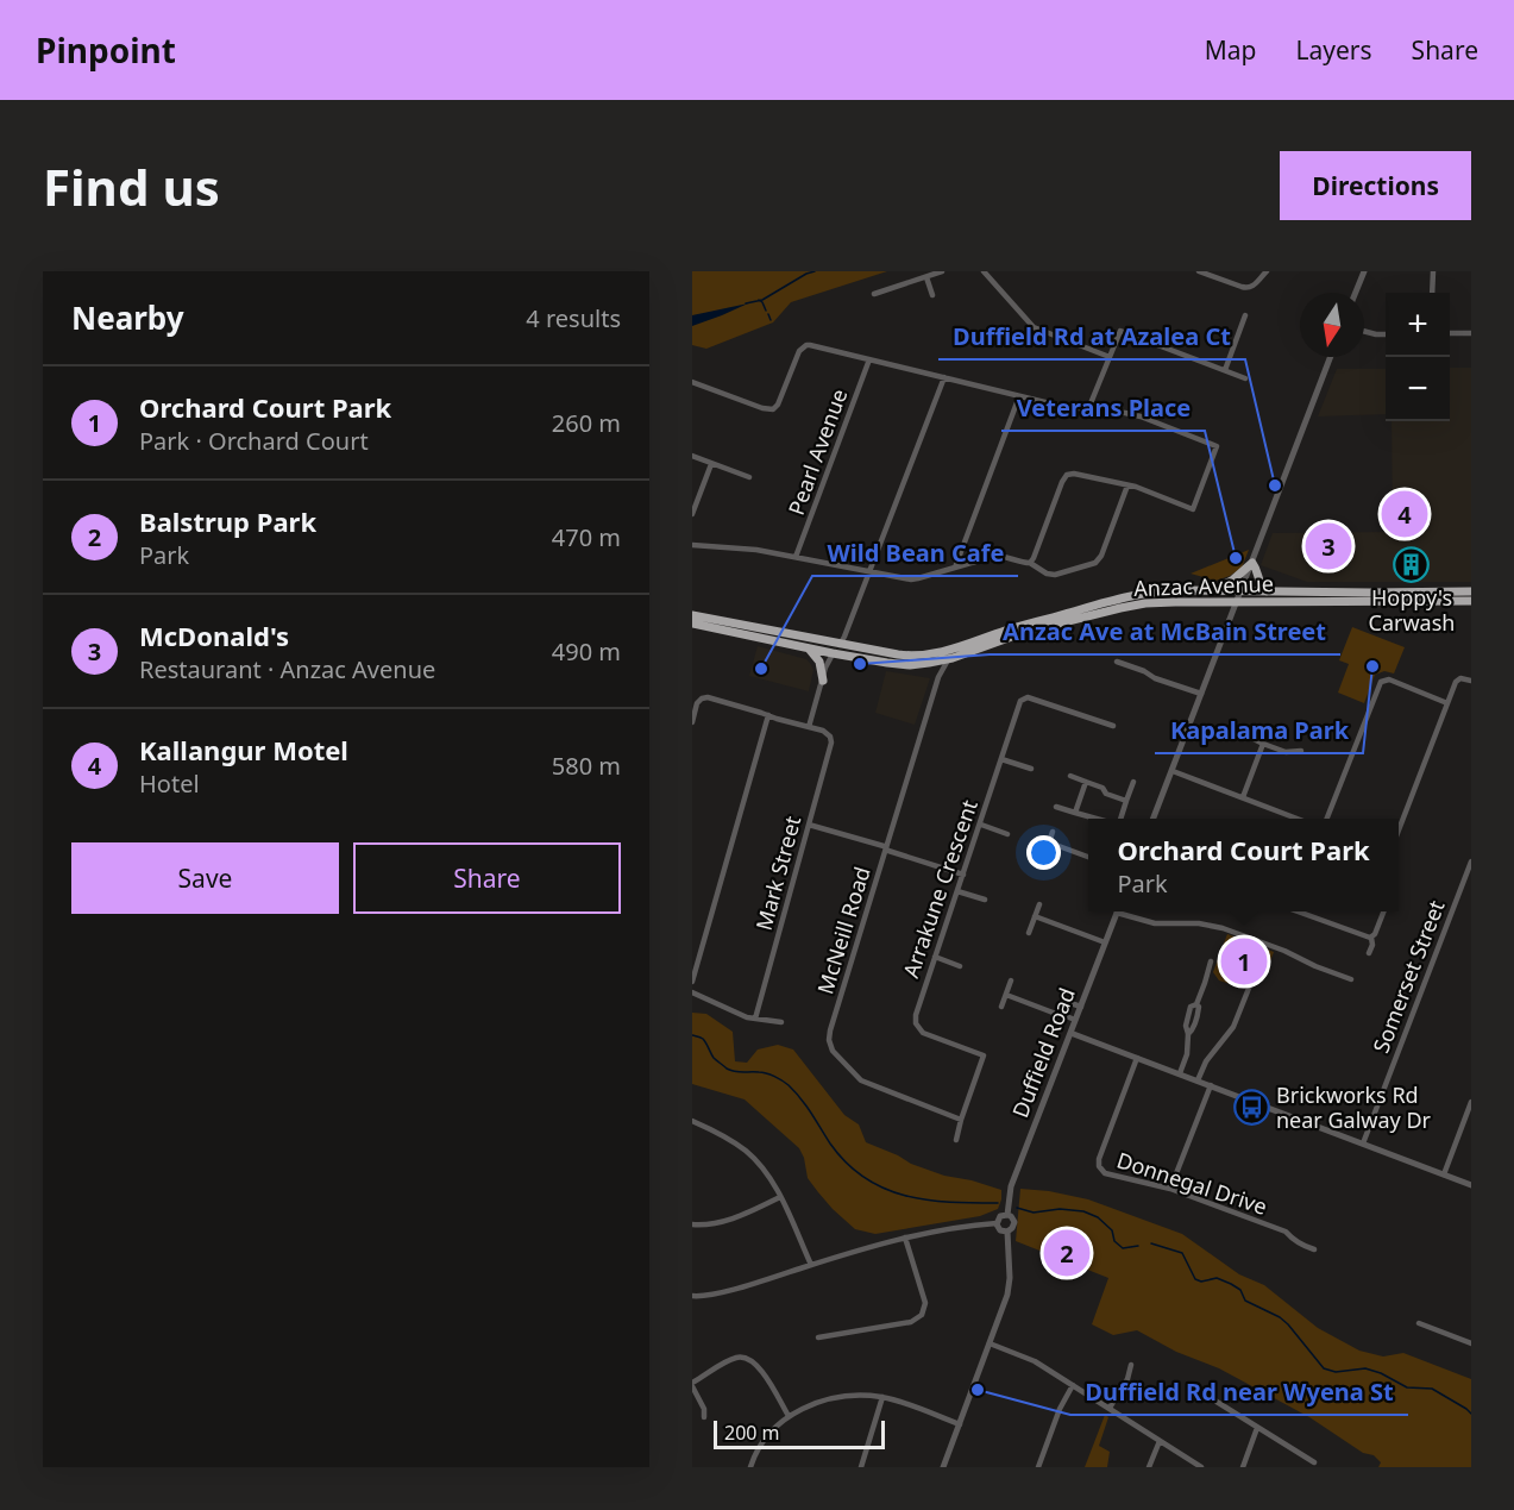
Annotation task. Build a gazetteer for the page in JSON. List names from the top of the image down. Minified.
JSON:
{"streets":{"highway":["Anzac Avenue"],"street":["Pearl Avenue","Mark Street","Arrakune Crescent","McNeill Road","Somerset Street","Duffield Road","Donnegal Drive"]},"crossings":[["Anzac Avenue","McNeill Road"],["Arrakune Crescent","McNeill Road"]],"places":{"other":["Duffield Rd at Azalea Ct","Veterans Place","Anzac Ave at McBain Street","Kapalama Park","Wild Bean Cafe","Duffield Rd near Wyena St"],"building":["Hoppy's Carwash"],"bus stop":["Brickworks Rd near Galway Dr"]},"scale_bar":"200 m","north":"bottom","page":{"header":"Pinpoint","nav":["Map","Layers","Share"],"buttons":["Directions",["Save","Share"]],"title":"Find us","heading":["Nearby","4 results"],"map_buttons":["+","−"],"list":[{"mark":"1","name":"Orchard Court Park","note":"Park · Orchard Court","value":"260 m"},{"mark":"2","name":"Balstrup Park","note":"Park","value":"470 m"},{"mark":"3","name":"McDonald's","note":"Restaurant · Anzac Avenue","value":"490 m"},{"mark":"4","name":"Kallangur Motel","note":"Hotel","value":"580 m"}],"pins":["4","3","1","2"],"popup":["Orchard Court Park","Park"],"scale":"200 m"}}
